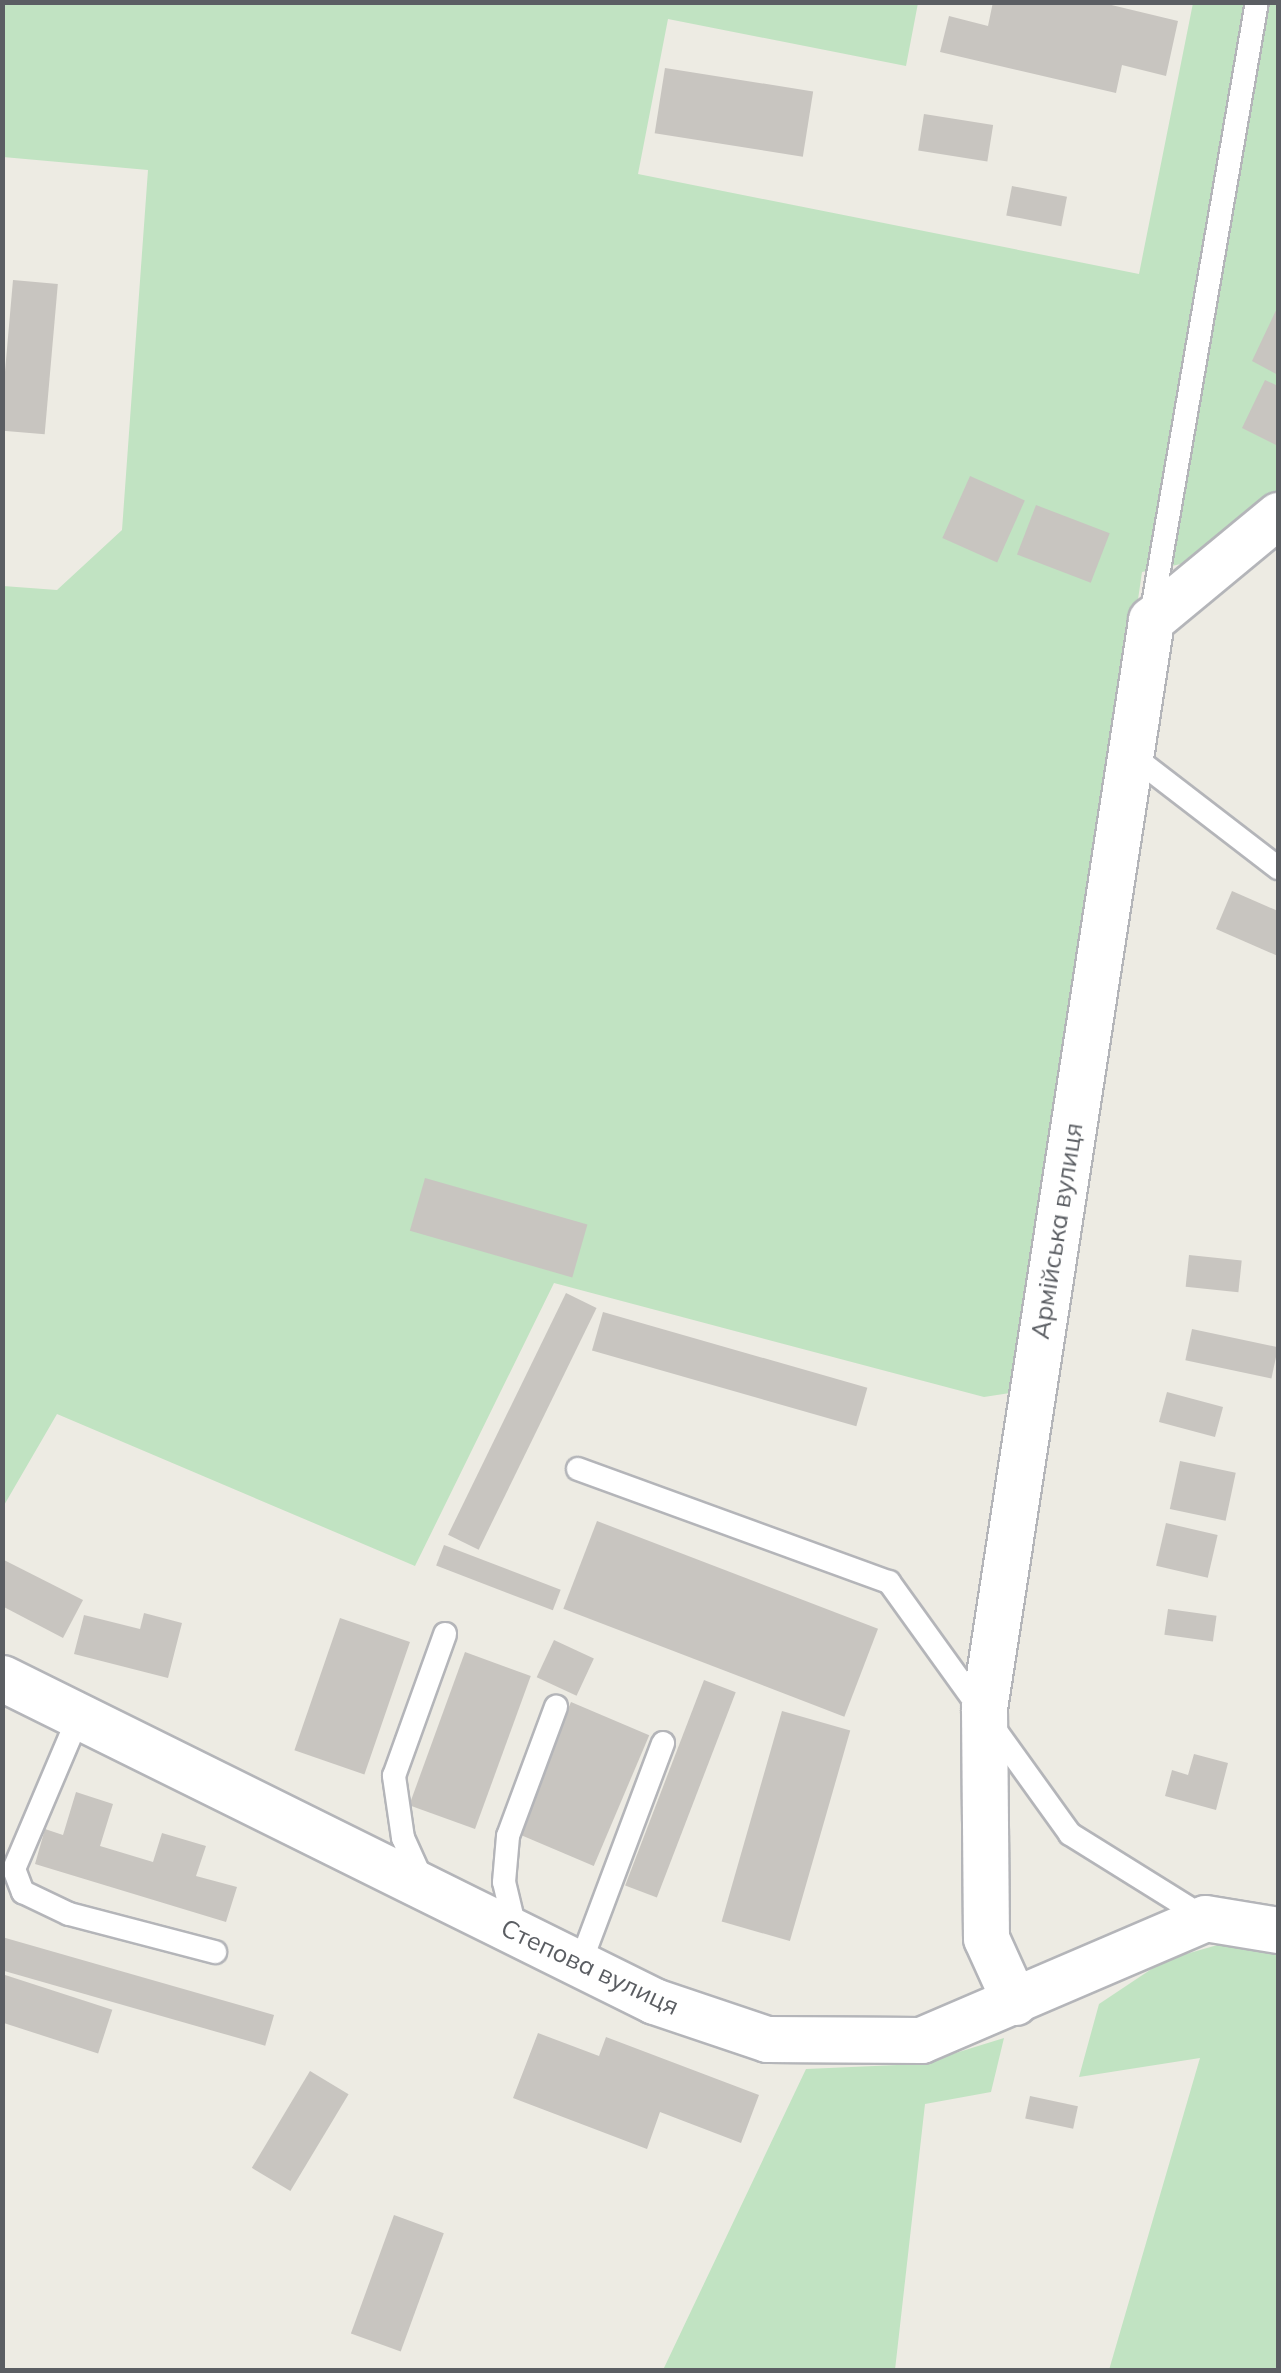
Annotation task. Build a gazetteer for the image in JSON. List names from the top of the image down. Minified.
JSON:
{"streets":{"street":["Армійська вулиця","Степова вулиця"]},"crossings":[["Армійська вулиця","Степова вулиця"]]}
